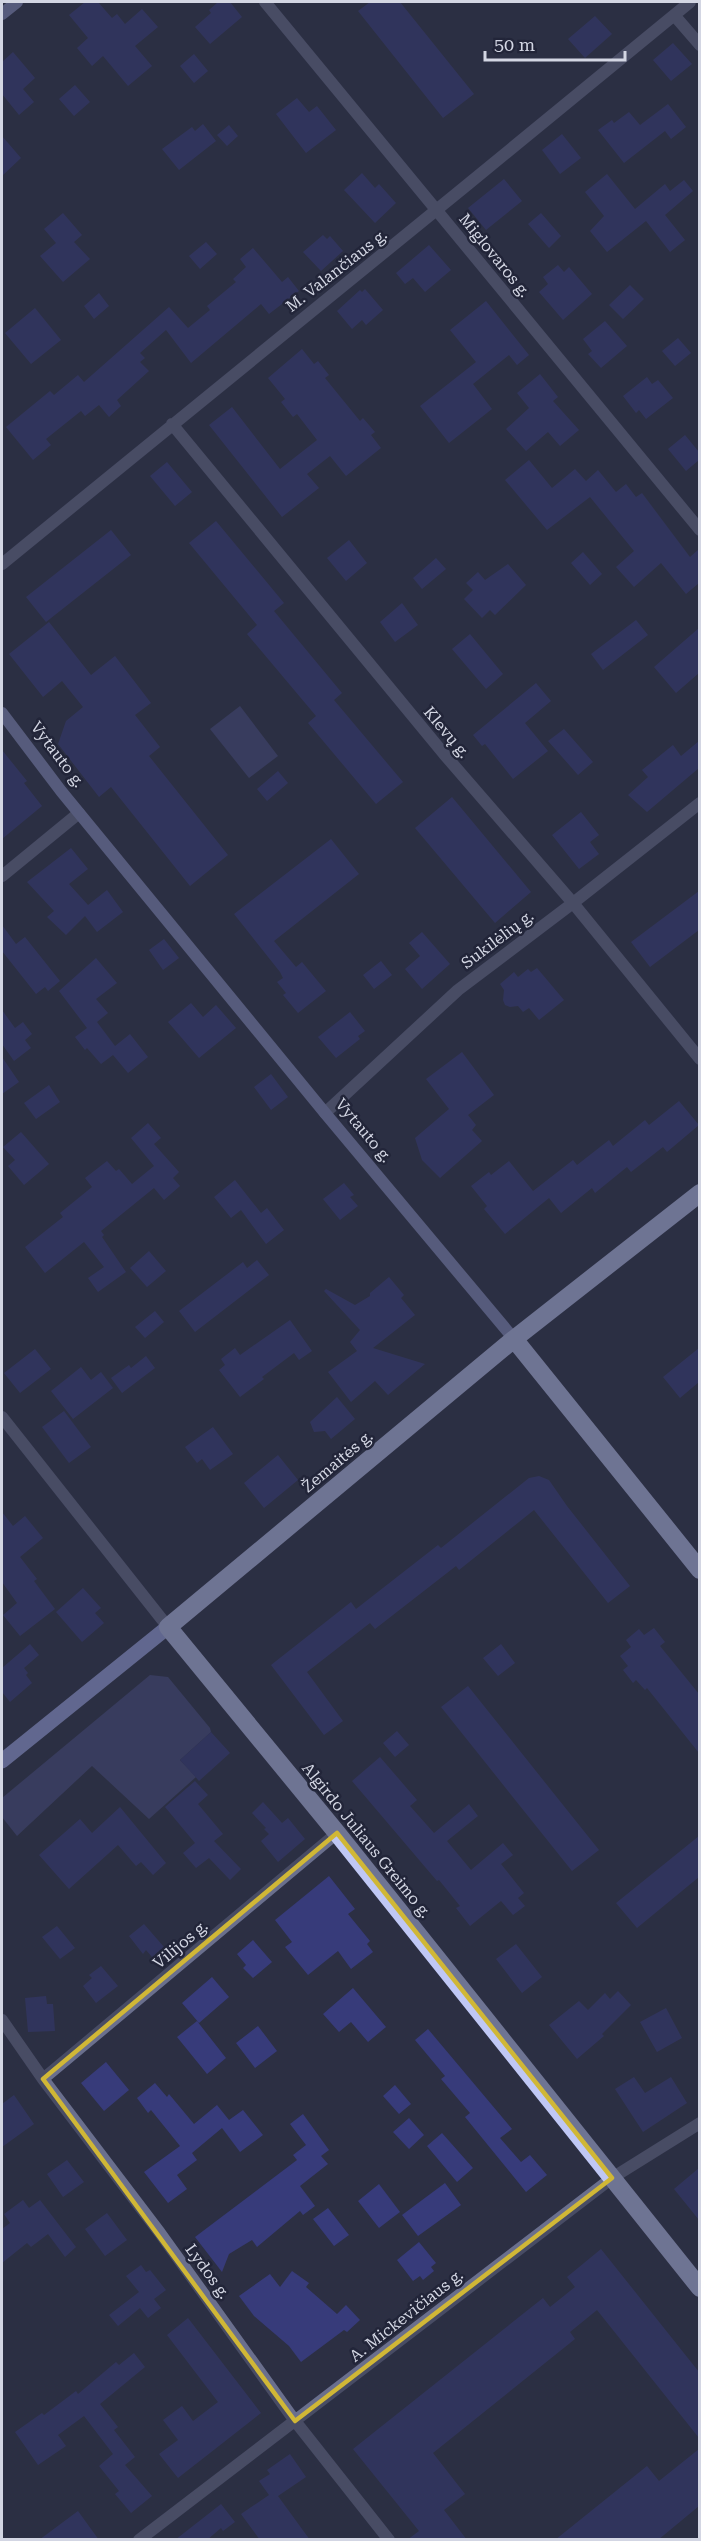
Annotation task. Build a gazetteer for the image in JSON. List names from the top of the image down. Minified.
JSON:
{"streets":{"highway":["Vytauto g.","Žemaitės g.","Algirdo Juliaus Greimo g."],"street":["Miglovaros g.","M. Valančiaus g.","Klevų g.","Sukilėlių g.","Vilijos g.","Lydos g.","A. Mickevičiaus g."]},"crossings":[["Miglovaros g.","M. Valančiaus g."],["M. Valančiaus g.","Klevų g."],["Klevų g.","Sukilėlių g."],["Vytauto g.","Sukilėlių g."],["Vytauto g.","Žemaitės g."],["Žemaitės g.","Algirdo Juliaus Greimo g."],["Algirdo Juliaus Greimo g.","Vilijos g."],["Algirdo Juliaus Greimo g.","A. Mickevičiaus g."],["Vilijos g.","Lydos g."],["Lydos g.","A. Mickevičiaus g."]],"scale_bar":"50 m"}
